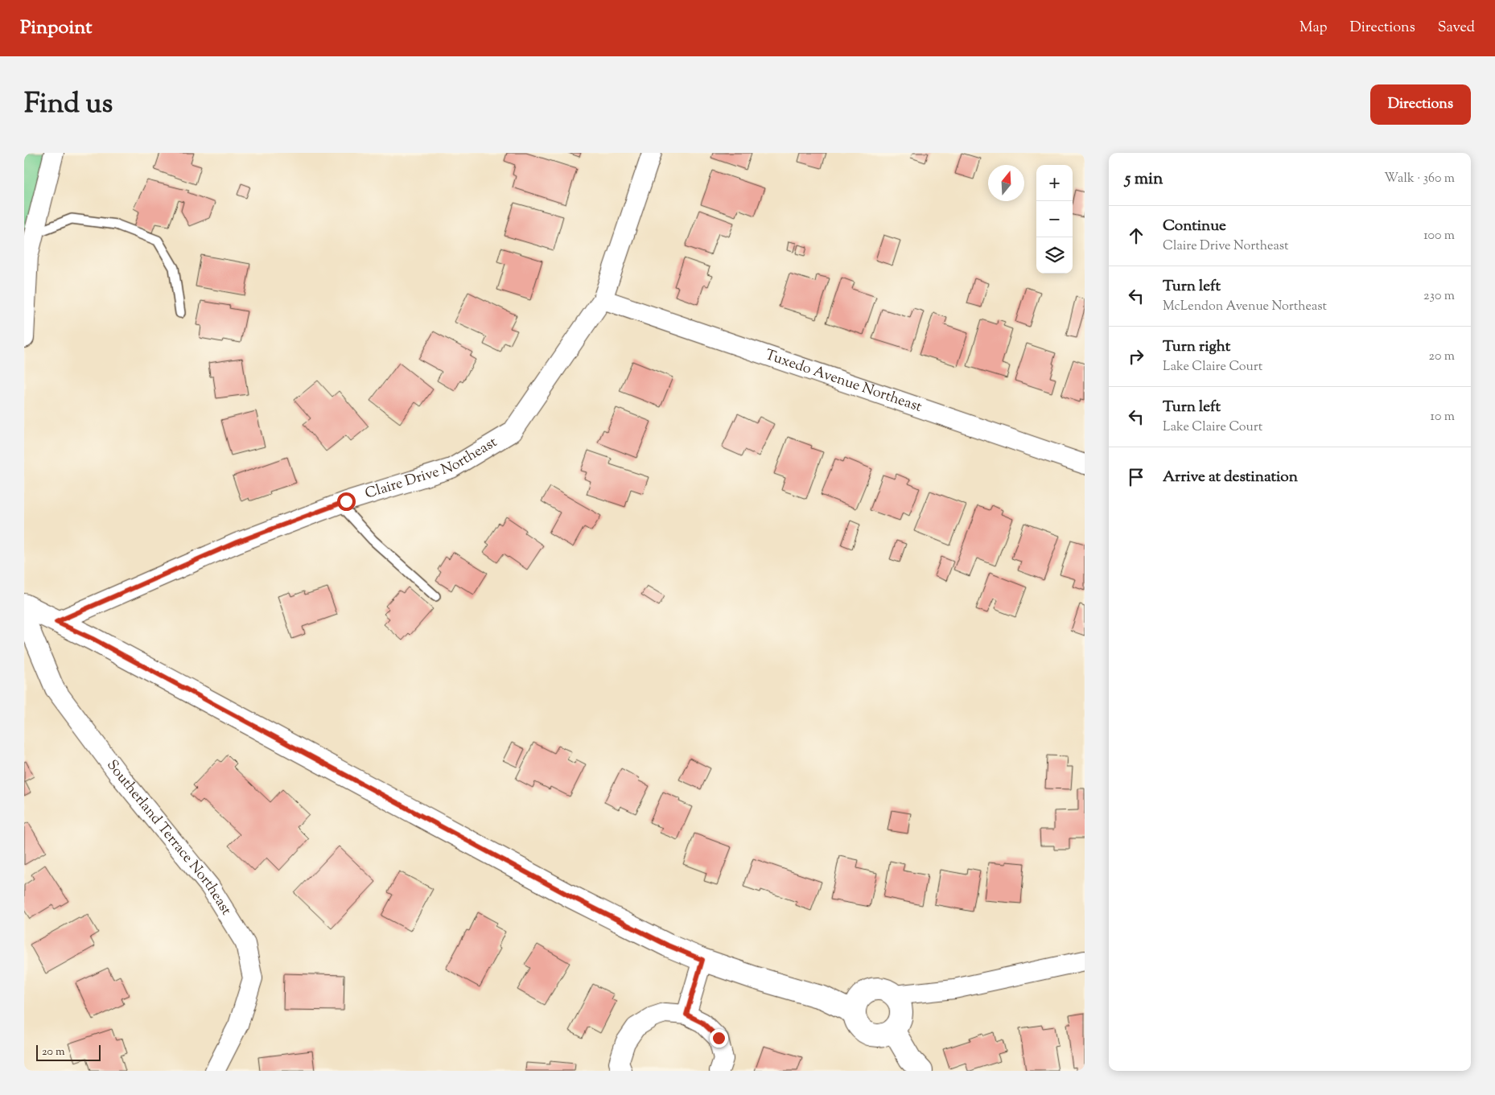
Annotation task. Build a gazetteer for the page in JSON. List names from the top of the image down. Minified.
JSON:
{"streets":{"street":["Tuxedo Avenue Northeast","Claire Drive Northeast","Southerland Terrace Northeast"]},"crossings":[["Tuxedo Avenue Northeast","Claire Drive Northeast"]],"scale_bar":"20 m","north":"top","page":{"header":"Pinpoint","nav":["Map","Directions","Saved"],"title":"Find us","buttons":"Directions","heading":["5 min","Walk · 360 m"],"map_buttons":["+","−"],"list":[["Continue","Claire Drive Northeast","100 m"],["Turn left","McLendon Avenue Northeast","230 m"],["Turn right","Lake Claire Court","20 m"],["Turn left","Lake Claire Court","10 m"],"Arrive at destination"],"scale":"20 m"}}
